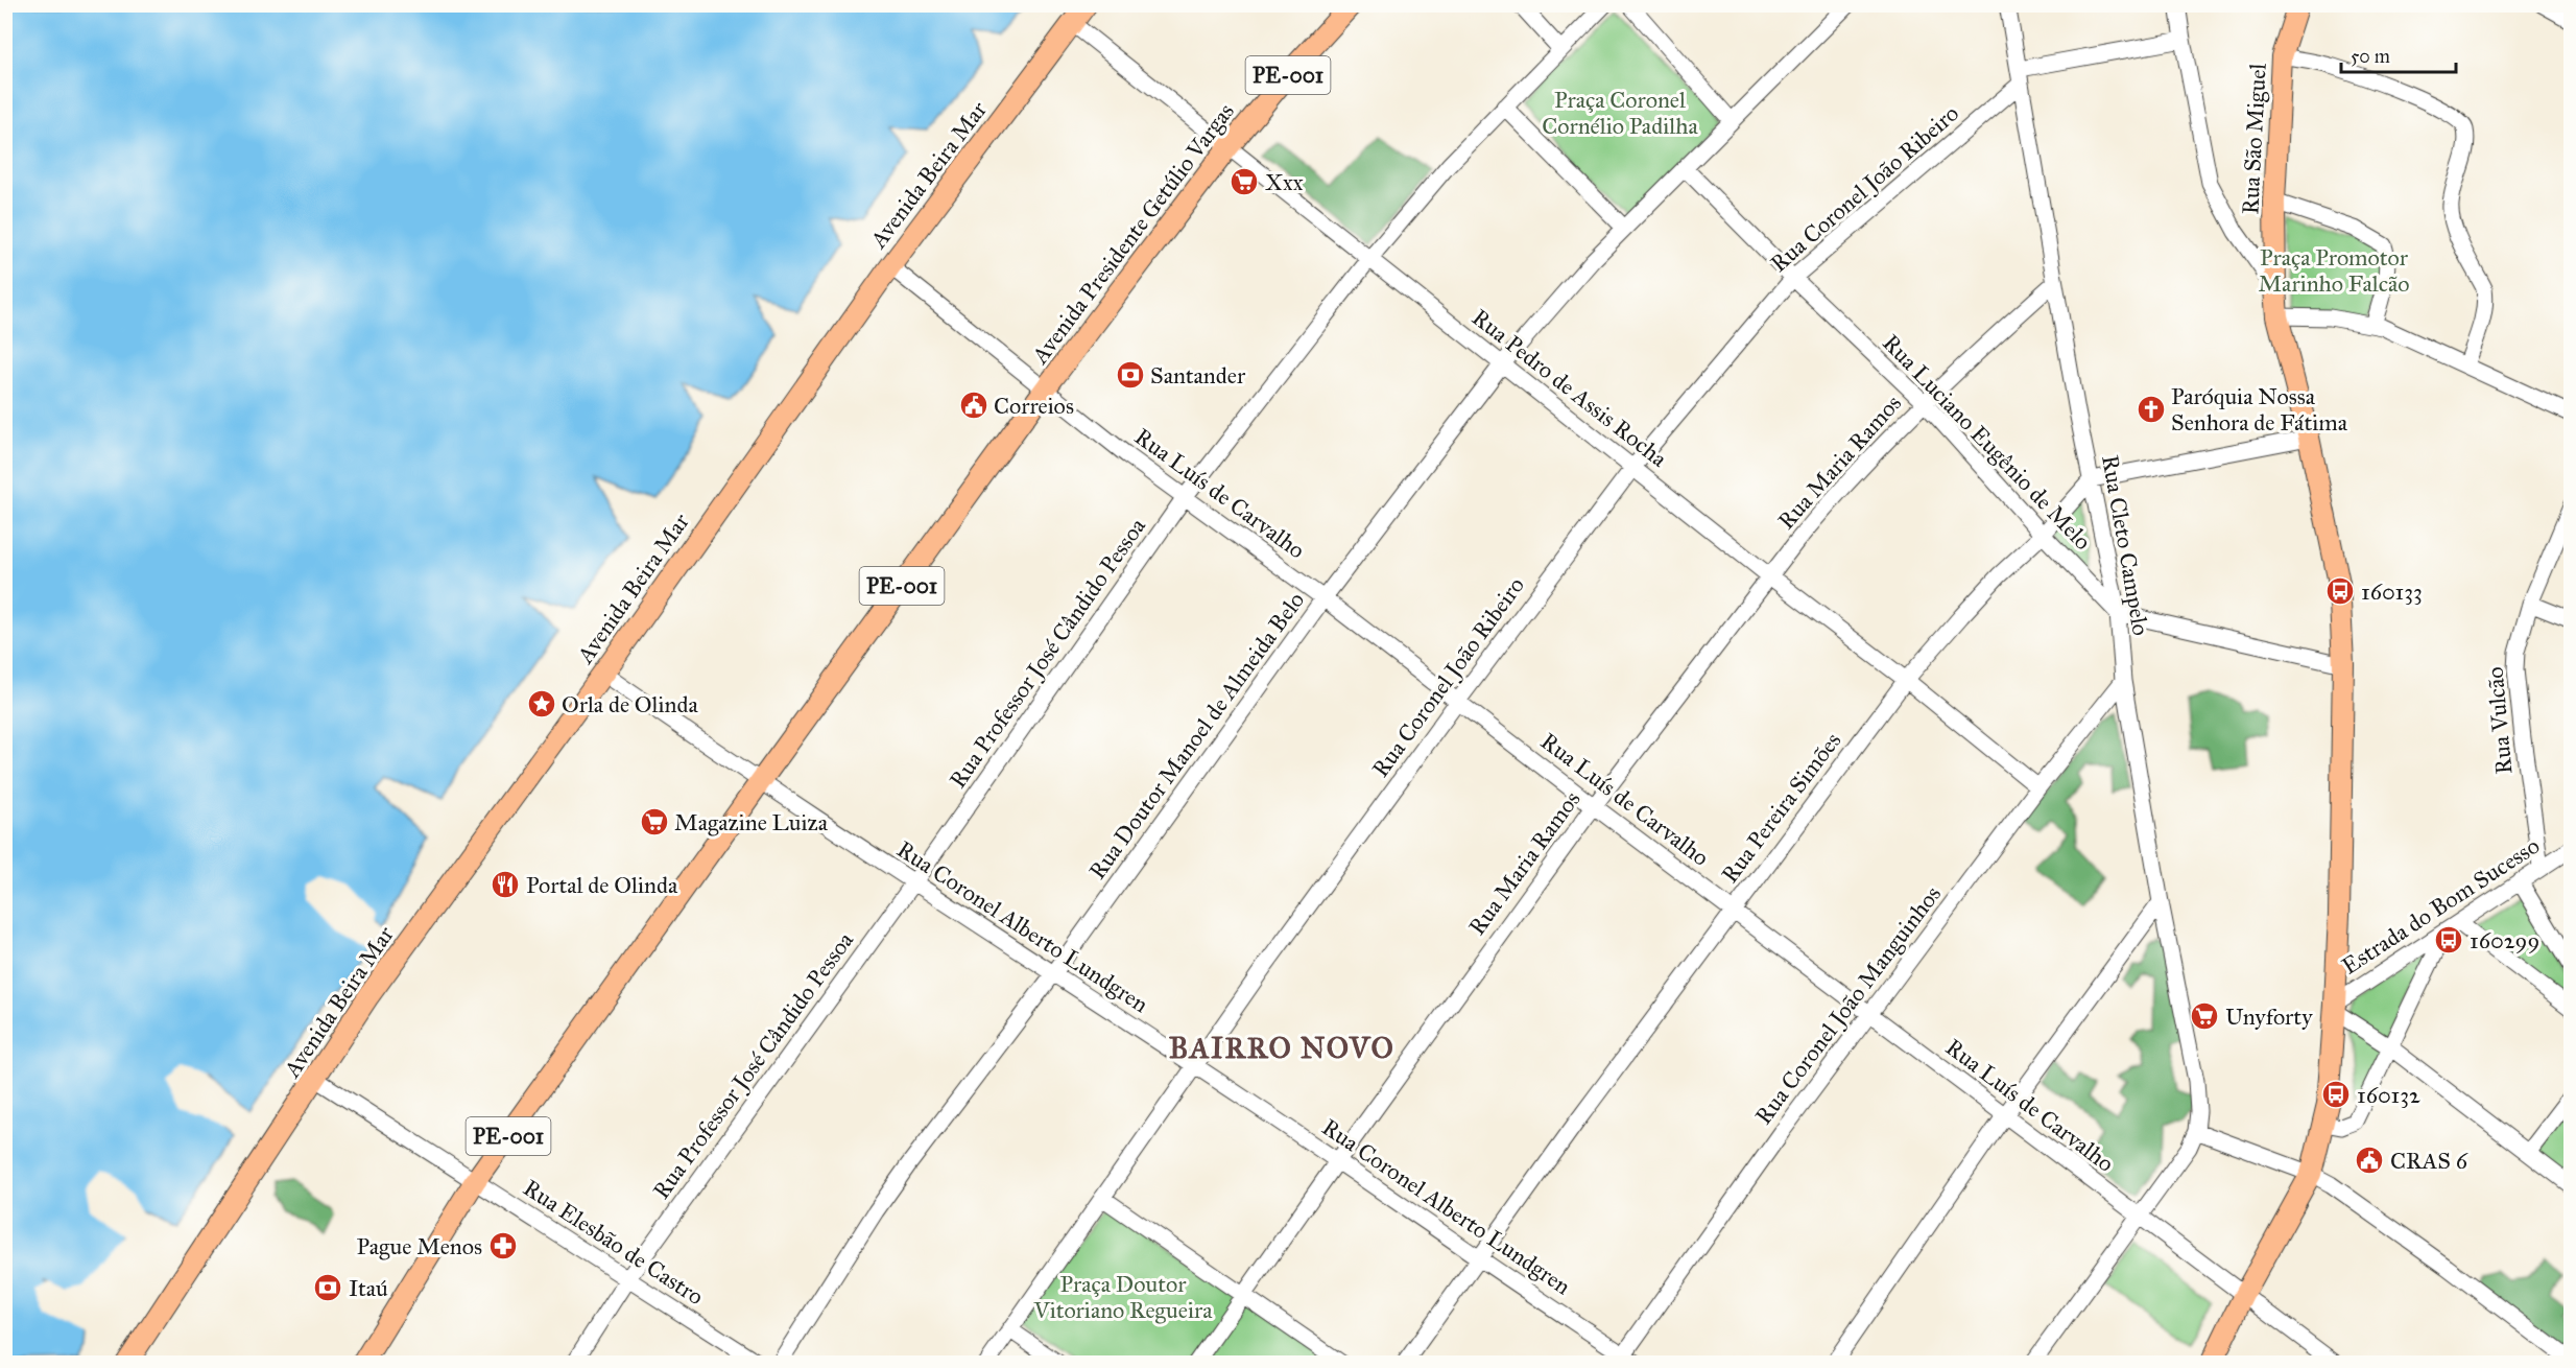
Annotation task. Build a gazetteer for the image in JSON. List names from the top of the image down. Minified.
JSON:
{"streets":{"main road":["PE-001","Rua São Miguel","Avenida Beira Mar","Avenida Presidente Getúlio Vargas"],"street":["Rua Coronel João Ribeiro","Rua Pedro de Assis Rocha","Rua Luciano Eugênio de Melo","Rua Maria Ramos","Rua Luís de Carvalho","Rua Cleto Campelo","Rua Professor José Cândido Pessoa","Rua Vulcão","Rua Doutor Manoel de Almeida Belo","Rua Pereira Simões","Estrada do Bom Sucesso","Rua Coronel Alberto Lundgren","Rua Coronel João Manguinhos","Rua Elesbão de Castro"]},"crossings":[["Rua São Miguel","Rua Luís de Carvalho"],["Rua São Miguel","Estrada do Bom Sucesso"],["Avenida Beira Mar","Rua Pedro de Assis Rocha"],["Avenida Beira Mar","Rua Luís de Carvalho"],["Avenida Beira Mar","Rua Coronel Alberto Lundgren"],["Avenida Beira Mar","Rua Elesbão de Castro"],["Rua Coronel João Ribeiro","Rua Pedro de Assis Rocha"],["Rua Coronel João Ribeiro","Rua Luciano Eugênio de Melo"],["Rua Coronel João Ribeiro","Rua Luís de Carvalho"],["Rua Coronel João Ribeiro","Rua Cleto Campelo"],["Rua Coronel João Ribeiro","Rua Coronel Alberto Lundgren"],["Avenida Presidente Getúlio Vargas","Rua Pedro de Assis Rocha"],["Avenida Presidente Getúlio Vargas","Rua Luís de Carvalho"],["Avenida Presidente Getúlio Vargas","Rua Coronel Alberto Lundgren"],["Avenida Presidente Getúlio Vargas","Rua Elesbão de Castro"],["Rua Pedro de Assis Rocha","Rua Maria Ramos"],["Rua Pedro de Assis Rocha","Rua Professor José Cândido Pessoa"],["Rua Pedro de Assis Rocha","Rua Doutor Manoel de Almeida Belo"],["Rua Pedro de Assis Rocha","Rua Pereira Simões"],["Rua Pedro de Assis Rocha","Rua Coronel João Manguinhos"],["Rua Luciano Eugênio de Melo","Rua Maria Ramos"],["Rua Luciano Eugênio de Melo","Rua Cleto Campelo"],["Rua Luciano Eugênio de Melo","Rua Doutor Manoel de Almeida Belo"],["Rua Luciano Eugênio de Melo","Rua Pereira Simões"],["Rua Maria Ramos","Rua Luís de Carvalho"],["Rua Maria Ramos","Rua Cleto Campelo"],["Rua Maria Ramos","Rua Coronel Alberto Lundgren"],["Rua Luís de Carvalho","Rua Cleto Campelo"],["Rua Luís de Carvalho","Rua Professor José Cândido Pessoa"],["Rua Luís de Carvalho","Rua Doutor Manoel de Almeida Belo"],["Rua Luís de Carvalho","Rua Pereira Simões"],["Rua Luís de Carvalho","Rua Coronel João Manguinhos"],["Rua Cleto Campelo","Rua Pereira Simões"],["Rua Cleto Campelo","Rua Coronel João Manguinhos"],["Rua Professor José Cândido Pessoa","Rua Coronel Alberto Lundgren"],["Rua Professor José Cândido Pessoa","Rua Elesbão de Castro"],["Rua Vulcão","Estrada do Bom Sucesso"],["Rua Doutor Manoel de Almeida Belo","Rua Coronel Alberto Lundgren"],["Rua Pereira Simões","Rua Coronel Alberto Lundgren"],["Rua Coronel Alberto Lundgren","Rua Coronel João Manguinhos"]],"districts":["BAIRRO NOVO"],"parks":["Praça Coronel Cornélio Padilha","Praça Promotor Marinho Falcão","Praça Doutor Vitoriano Regueira"],"places":{"supermarket":["Xxx","Magazine Luiza","Unyforty"],"bank":["Santander","Itaú"],"public building":["Correios","CRAS 6"],"church":["Paróquia Nossa Senhora de Fátima"],"bus stop":["160133","160299","160132"],"place":["Orla de Olinda"],"restaurant":["Portal de Olinda"],"pharmacy":["Pague Menos"]},"scale_bar":"50 m"}
